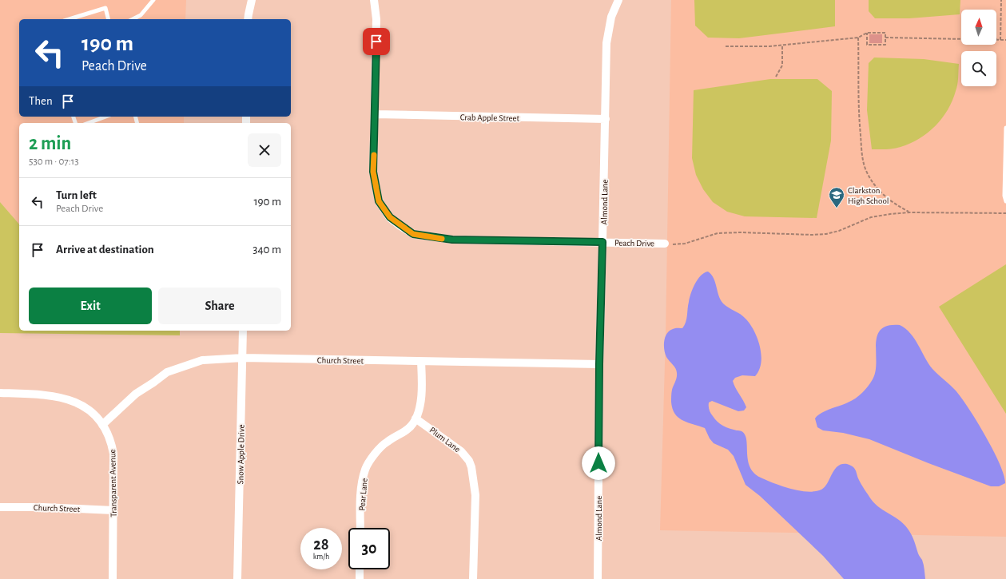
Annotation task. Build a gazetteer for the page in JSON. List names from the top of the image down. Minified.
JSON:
{"streets":{"street":["Crab Apple Street","Almond Lane","Peach Drive","Church Street","Plum Lane","Snow Apple Drive","Transparent Avenue","Pear Lane"]},"crossings":[["Crab Apple Street","Almond Lane"],["Crab Apple Street","Peach Drive"],["Almond Lane","Peach Drive"],["Almond Lane","Church Street"],["Church Street","Snow Apple Drive"],["Church Street","Transparent Avenue"],["Plum Lane","Pear Lane"]],"places":{"school or university":["Clarkston High School"]},"north":"top","page":{"turn":["190 m","Peach Drive"],"then":"Then","heading":["2 min","530 m · 07:13"],"list":[{"name":"Turn left","note":"Peach Drive","value":"190 m"},{"name":"Arrive at destination","value":"340 m"}],"buttons":["Exit","Share"],"speed":"28 km/h","limit":"30"}}
